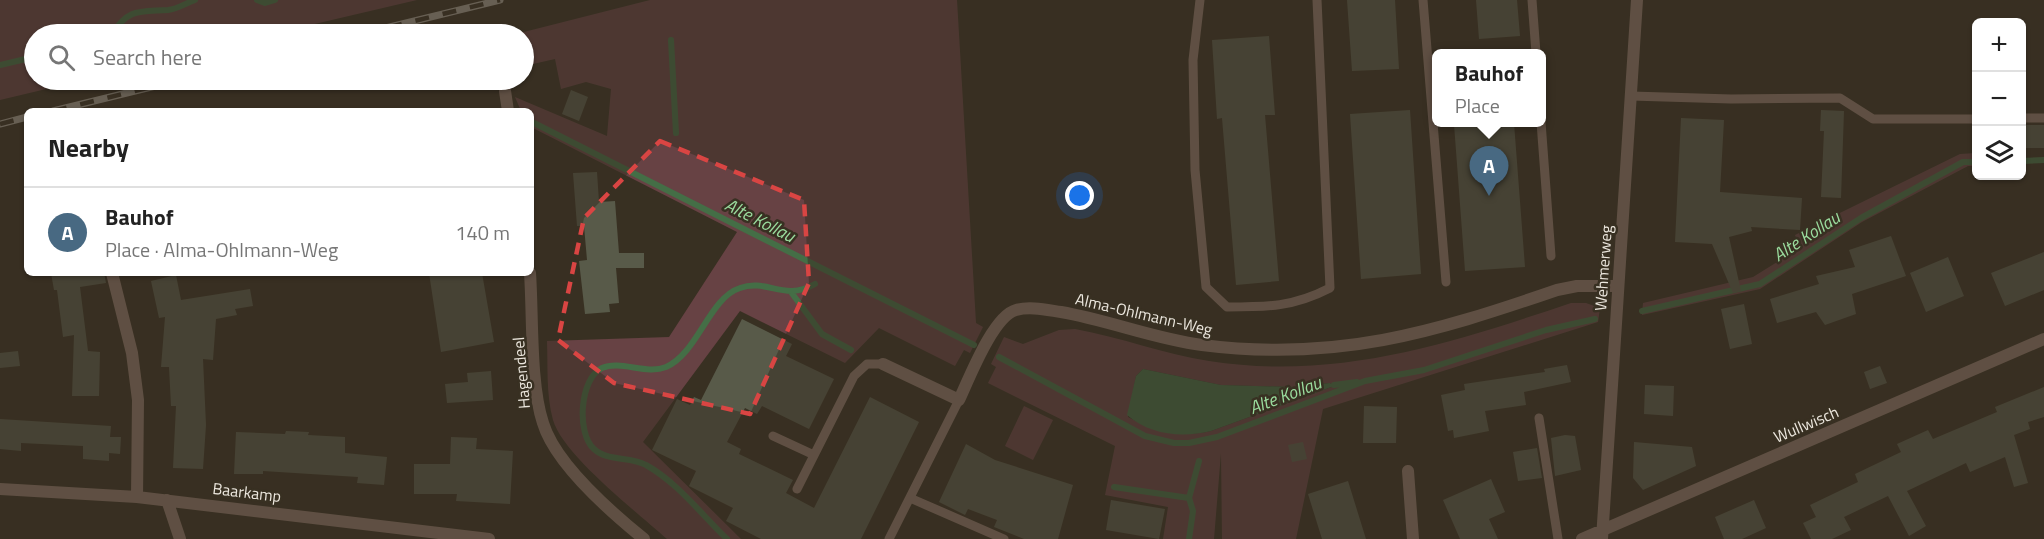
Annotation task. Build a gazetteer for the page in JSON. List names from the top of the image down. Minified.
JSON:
{"streets":{"street":["Wehmerweg","Alma-Ohlmann-Weg","Hagendeel","Wullwisch","Baarkamp"]},"crossings":[["Wehmerweg","Alma-Ohlmann-Weg"],["Wehmerweg","Wullwisch"]],"water":["Alte Kollau"],"page":{"map_buttons":["+","−"],"search":"Search here","popup":["Bauhof","Place"],"heading":"Nearby","pins":"A","list":[{"mark":"A","name":"Bauhof","note":"Place · Alma-Ohlmann-Weg","value":"140 m"}]}}
